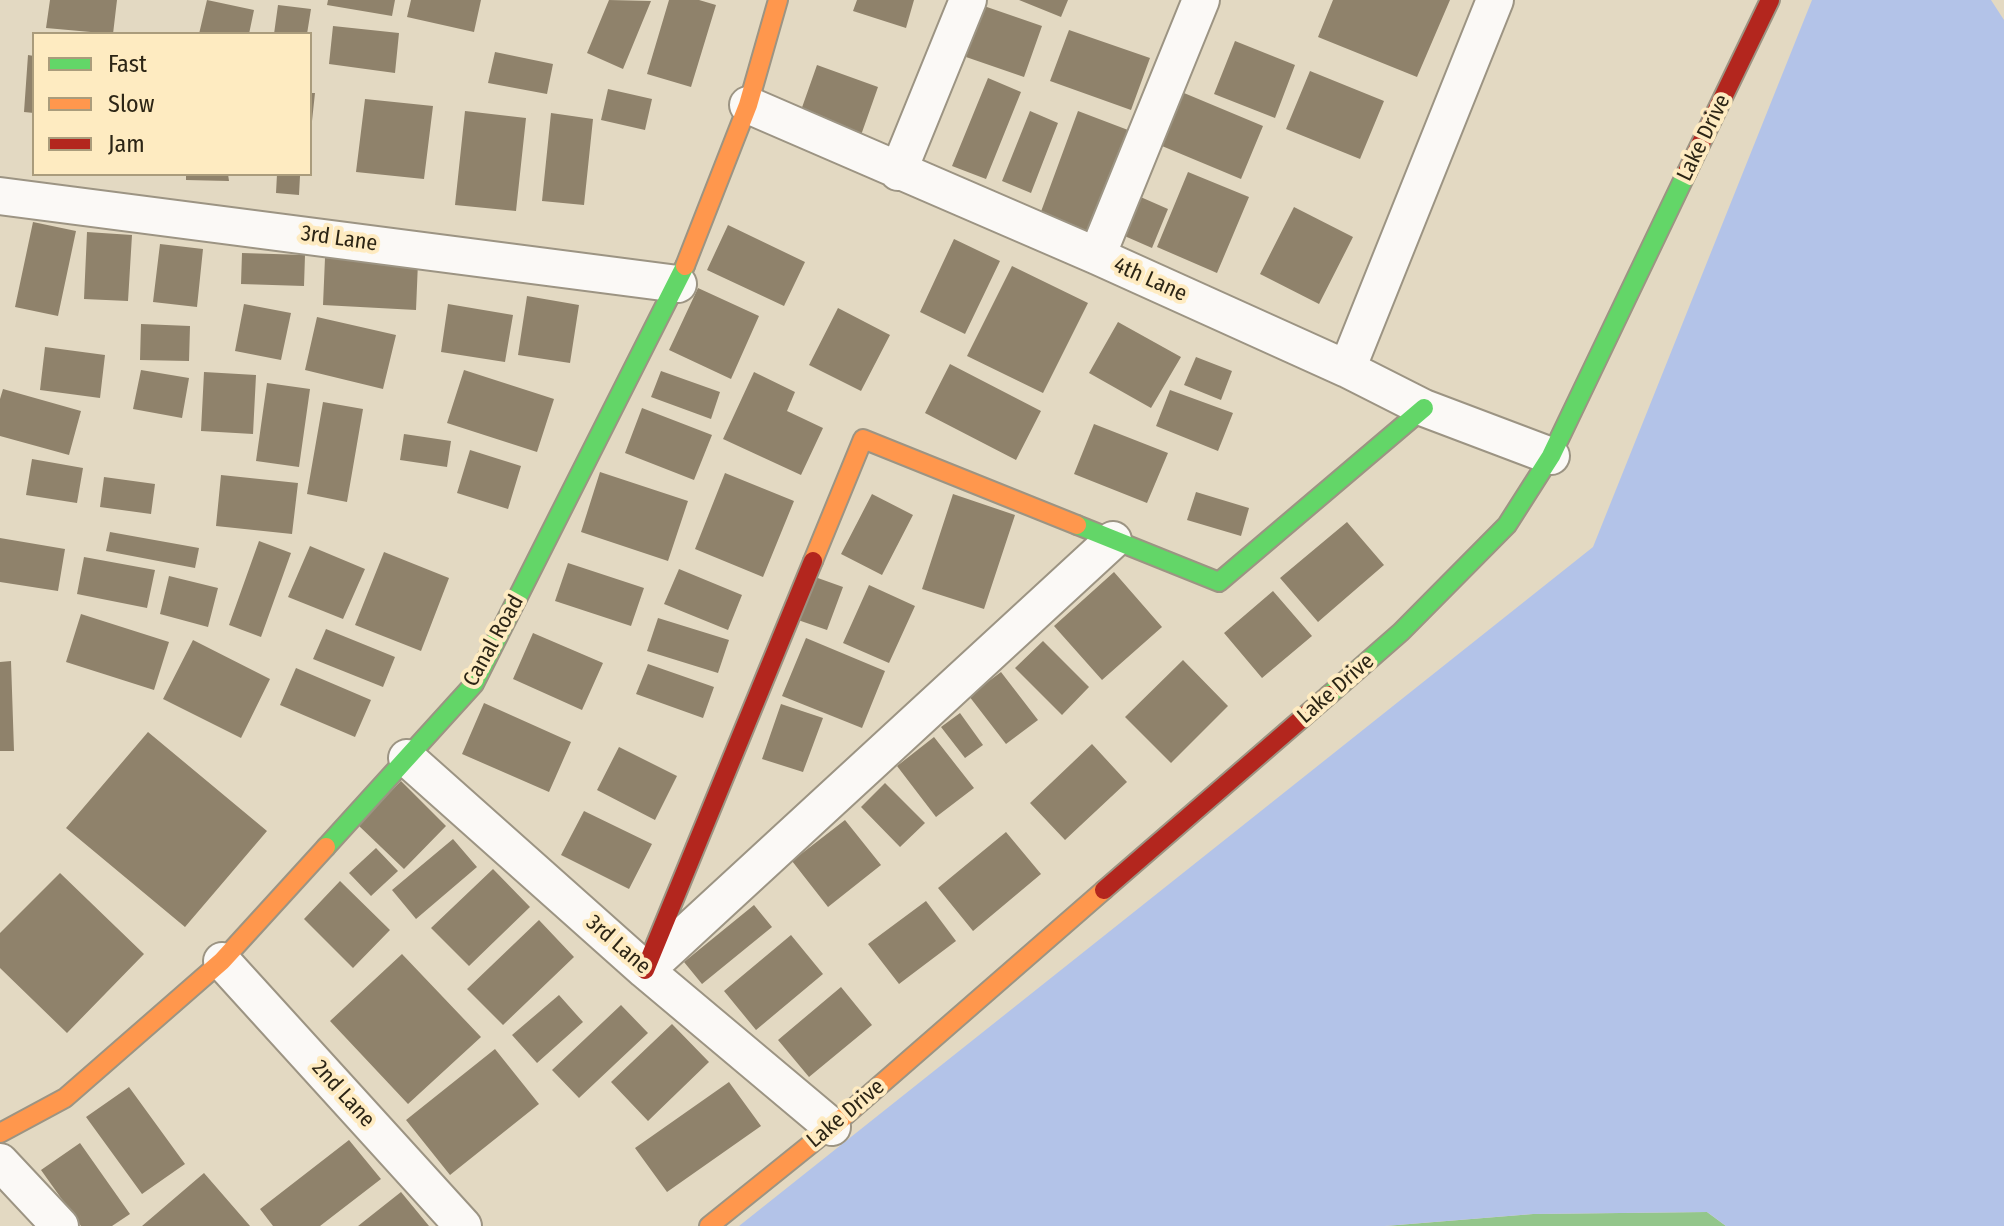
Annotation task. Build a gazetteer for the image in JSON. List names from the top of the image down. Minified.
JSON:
{"streets":{"street":["Lake Drive","3rd Lane","4th Lane","Canal Road","2nd Lane"]},"crossings":[["Lake Drive","3rd Lane"],["Lake Drive","4th Lane"],["3rd Lane","Canal Road"],["4th Lane","Canal Road"],["Canal Road","2nd Lane"]],"legend":["Fast","Slow","Jam"]}
